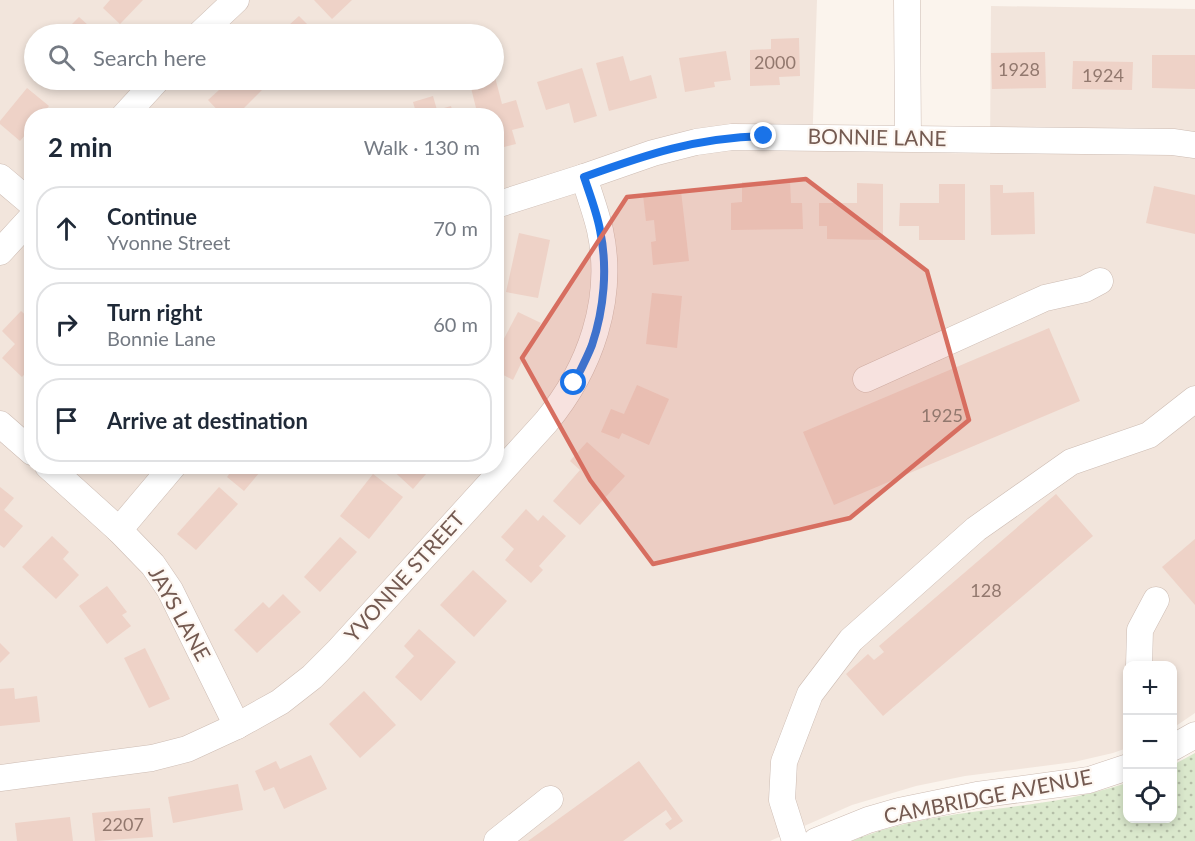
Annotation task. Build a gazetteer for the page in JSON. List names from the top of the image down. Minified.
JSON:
{"streets":{"street":["BONNIE LANE","YVONNE STREET","JAYS LANE","CAMBRIDGE AVENUE"]},"crossings":[["BONNIE LANE","YVONNE STREET"],["YVONNE STREET","JAYS LANE"]],"house_numbers":["2000","1928","1924","1925","128","2207"],"page":{"search":"Search here","heading":["2 min","Walk · 130 m"],"list":[["Continue","Yvonne Street","70 m"],["Turn right","Bonnie Lane","60 m"],"Arrive at destination"],"map_buttons":["+","−"]}}
